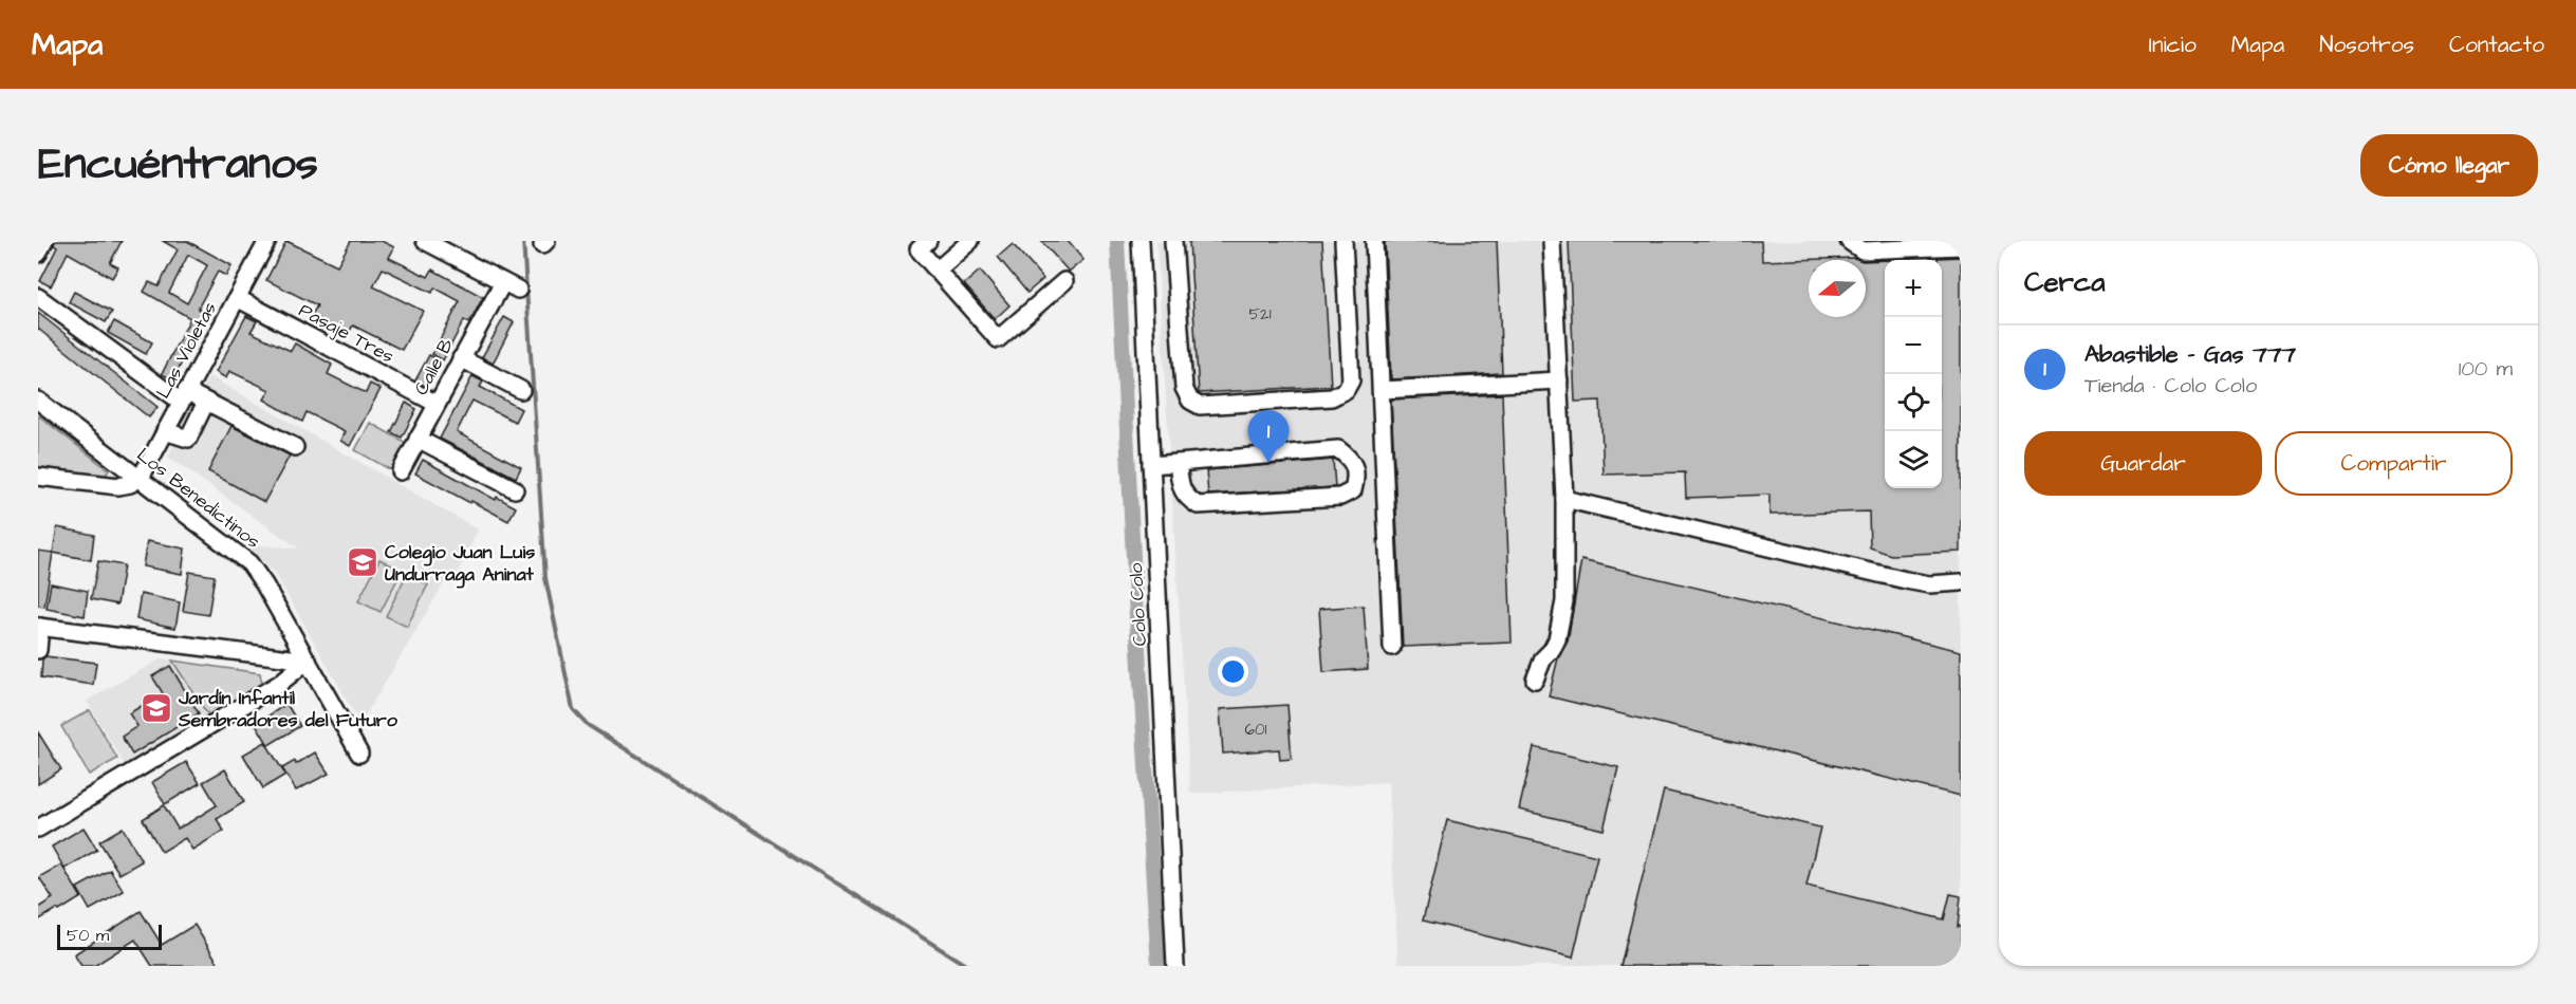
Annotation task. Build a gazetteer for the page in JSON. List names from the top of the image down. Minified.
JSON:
{"streets":{"street":["Pasaje Tres","Las Violetas","Calle B","Los Benedictinos","Colo Colo"]},"crossings":[["Pasaje Tres","Las Violetas"],["Pasaje Tres","Calle B"],["Las Violetas","Los Benedictinos"]],"places":{"school or university":["Colegio Juan Luis Undurraga Aninat","Jardín Infantil Sembradores del Futuro"]},"house_numbers":["521","601"],"scale_bar":"50 m","north":"left","page":{"header":"Mapa","nav":["Inicio","Mapa","Nosotros","Contacto"],"title":"Encuéntranos","buttons":["Cómo llegar",["Guardar","Compartir"]],"heading":"Cerca","map_buttons":["+","−"],"list":[{"mark":"1","name":"Abastible - Gas 777","note":"Tienda · Colo Colo","value":"100 m"}],"pins":"1","scale":"50 m"}}
